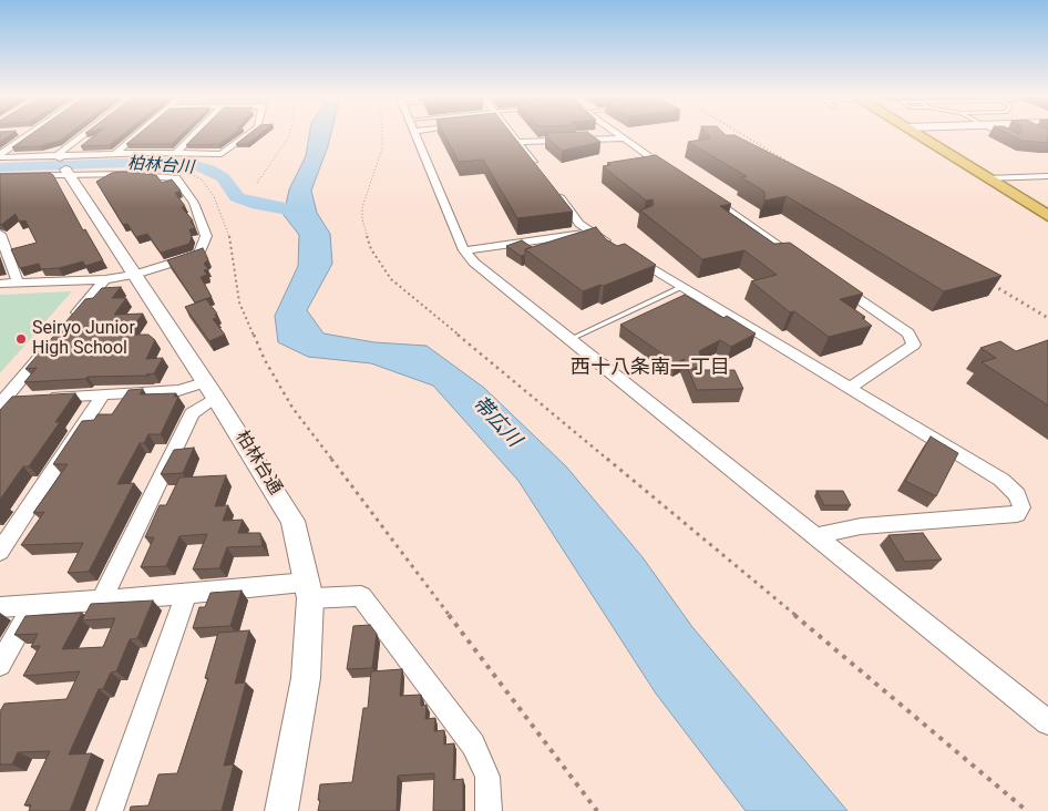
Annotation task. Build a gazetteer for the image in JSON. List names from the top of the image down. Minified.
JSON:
{"streets":{"street":["柏林台通"]},"districts":["西十八条南一丁目"],"water":["柏林台川","帯広川"],"places":["Seiryo Junior High School"]}
